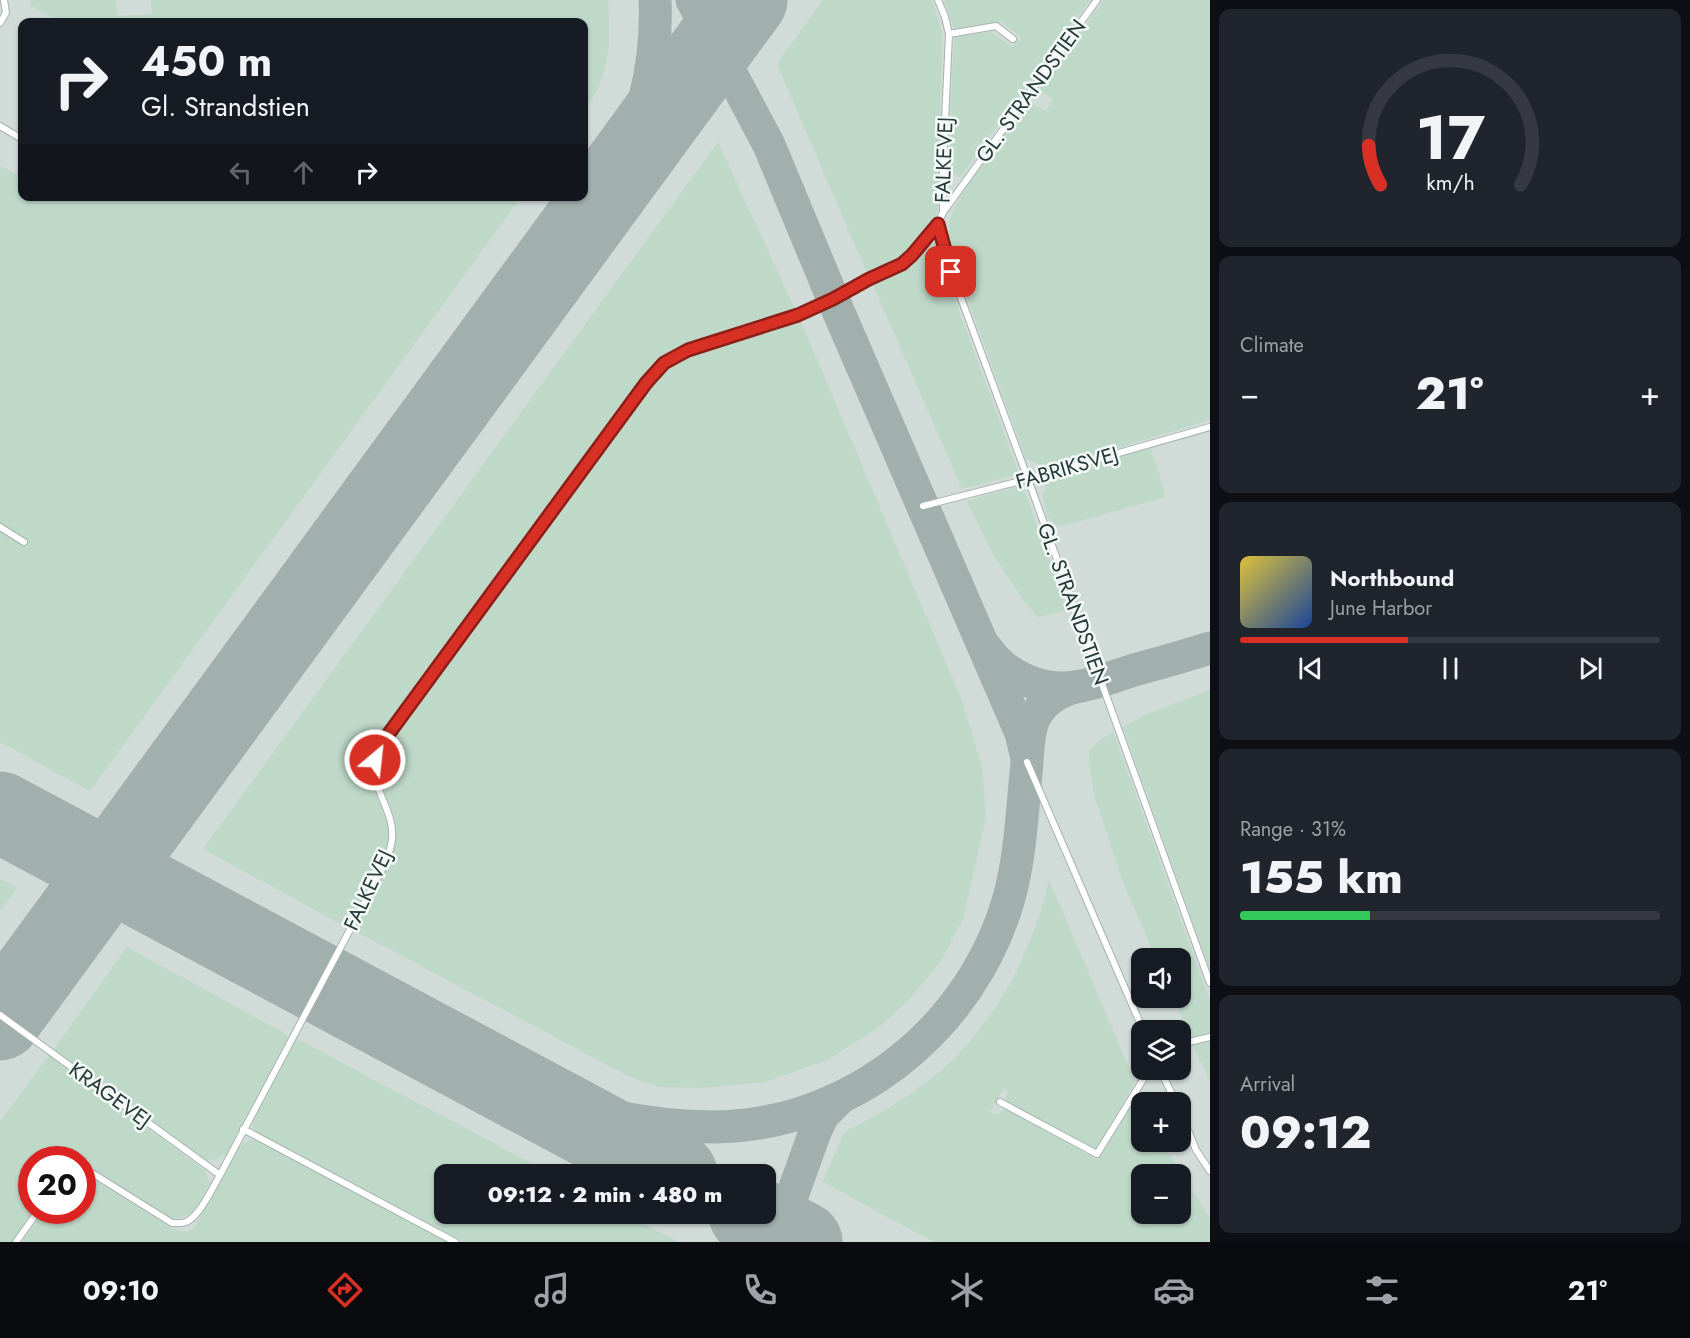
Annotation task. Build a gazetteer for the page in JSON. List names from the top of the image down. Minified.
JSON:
{"streets":{"lane":["GL. STRANDSTIEN","FALKEVEJ","FABRIKSVEJ","KRAGEVEJ"]},"crossings":[["GL. STRANDSTIEN","FALKEVEJ"],["GL. STRANDSTIEN","FABRIKSVEJ"],["FALKEVEJ","KRAGEVEJ"]],"page":{"turn":["450 m","Gl. Strandstien"],"tile":["Climate",["Range · 31%","155 km"],["Arrival","09:12"]],"heat":["−","21°","+"],"song":["Northbound","June Harbor"],"map_buttons":["+","−"],"limit":"20","trip":"09:12 · 2 min · 480 m","tabs":["09:10","21°"],"gauge":["17","km/h"]}}
